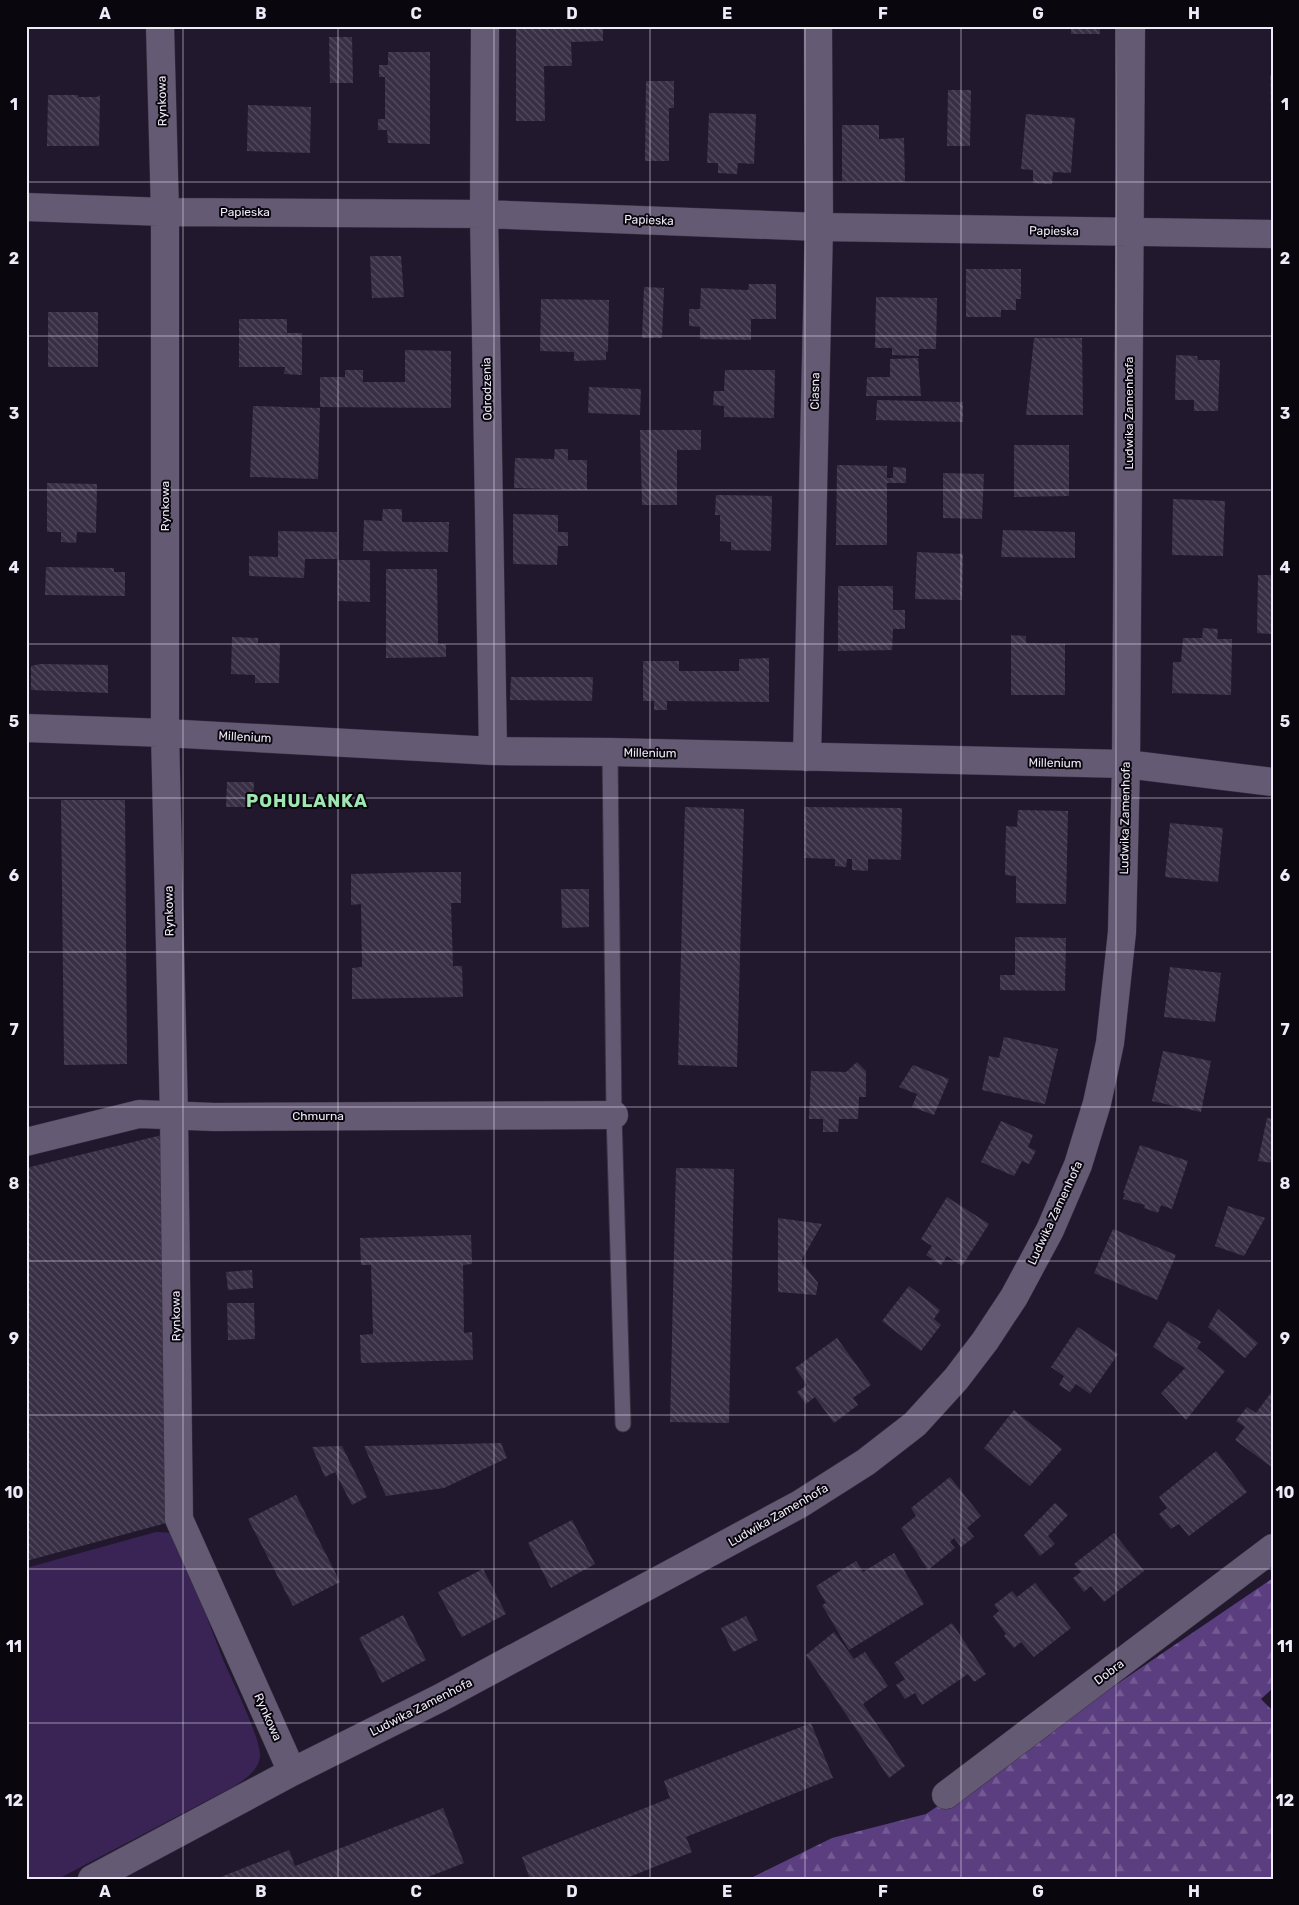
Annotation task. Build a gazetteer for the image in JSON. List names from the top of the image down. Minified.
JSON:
{"streets":{"street":["Rynkowa","Papieska","Odrodzenia","Ciasna","Ludwika Zamenhofa","Millenium","Chmurna","Dobra"]},"crossings":[["Rynkowa","Papieska"],["Rynkowa","Ludwika Zamenhofa"],["Rynkowa","Millenium"],["Rynkowa","Chmurna"],["Papieska","Odrodzenia"],["Papieska","Ciasna"],["Papieska","Ludwika Zamenhofa"],["Odrodzenia","Millenium"],["Ciasna","Millenium"],["Ludwika Zamenhofa","Millenium"]],"districts":["POHULANKA"],"grid":{"columns":["A","B","C","D","E","F","G","H"],"rows":["1","2","3","4","5","6","7","8","9","10","11","12"]}}
